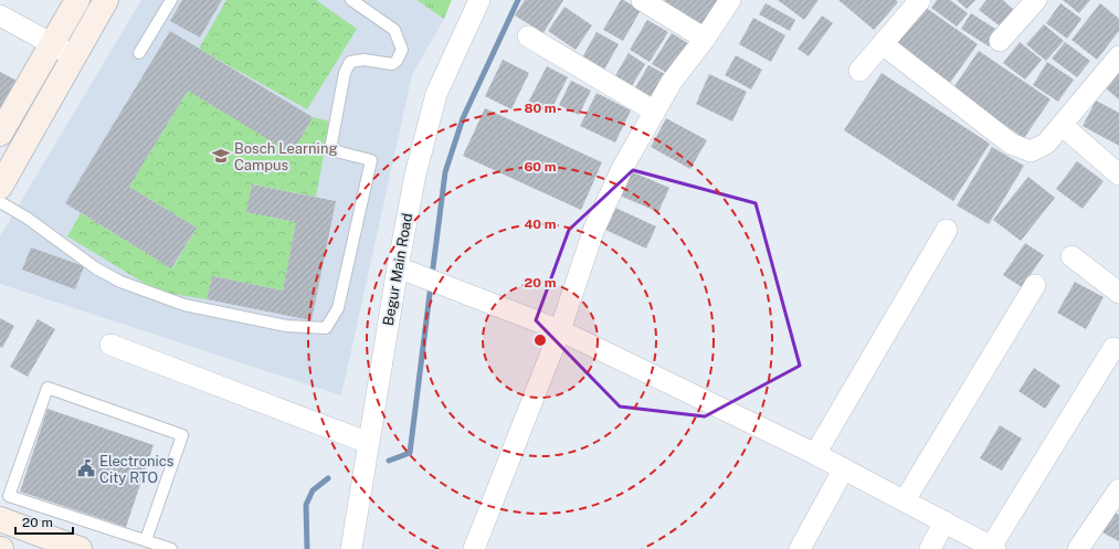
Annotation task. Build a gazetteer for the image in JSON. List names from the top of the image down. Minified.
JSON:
{"streets":{"street":["Begur Main Road"]},"places":{"school or university":["Bosch Learning Campus"],"public building":["Electronics City RTO"]},"scale_bar":"20 m","rings":["80 m","60 m","40 m","20 m"]}
